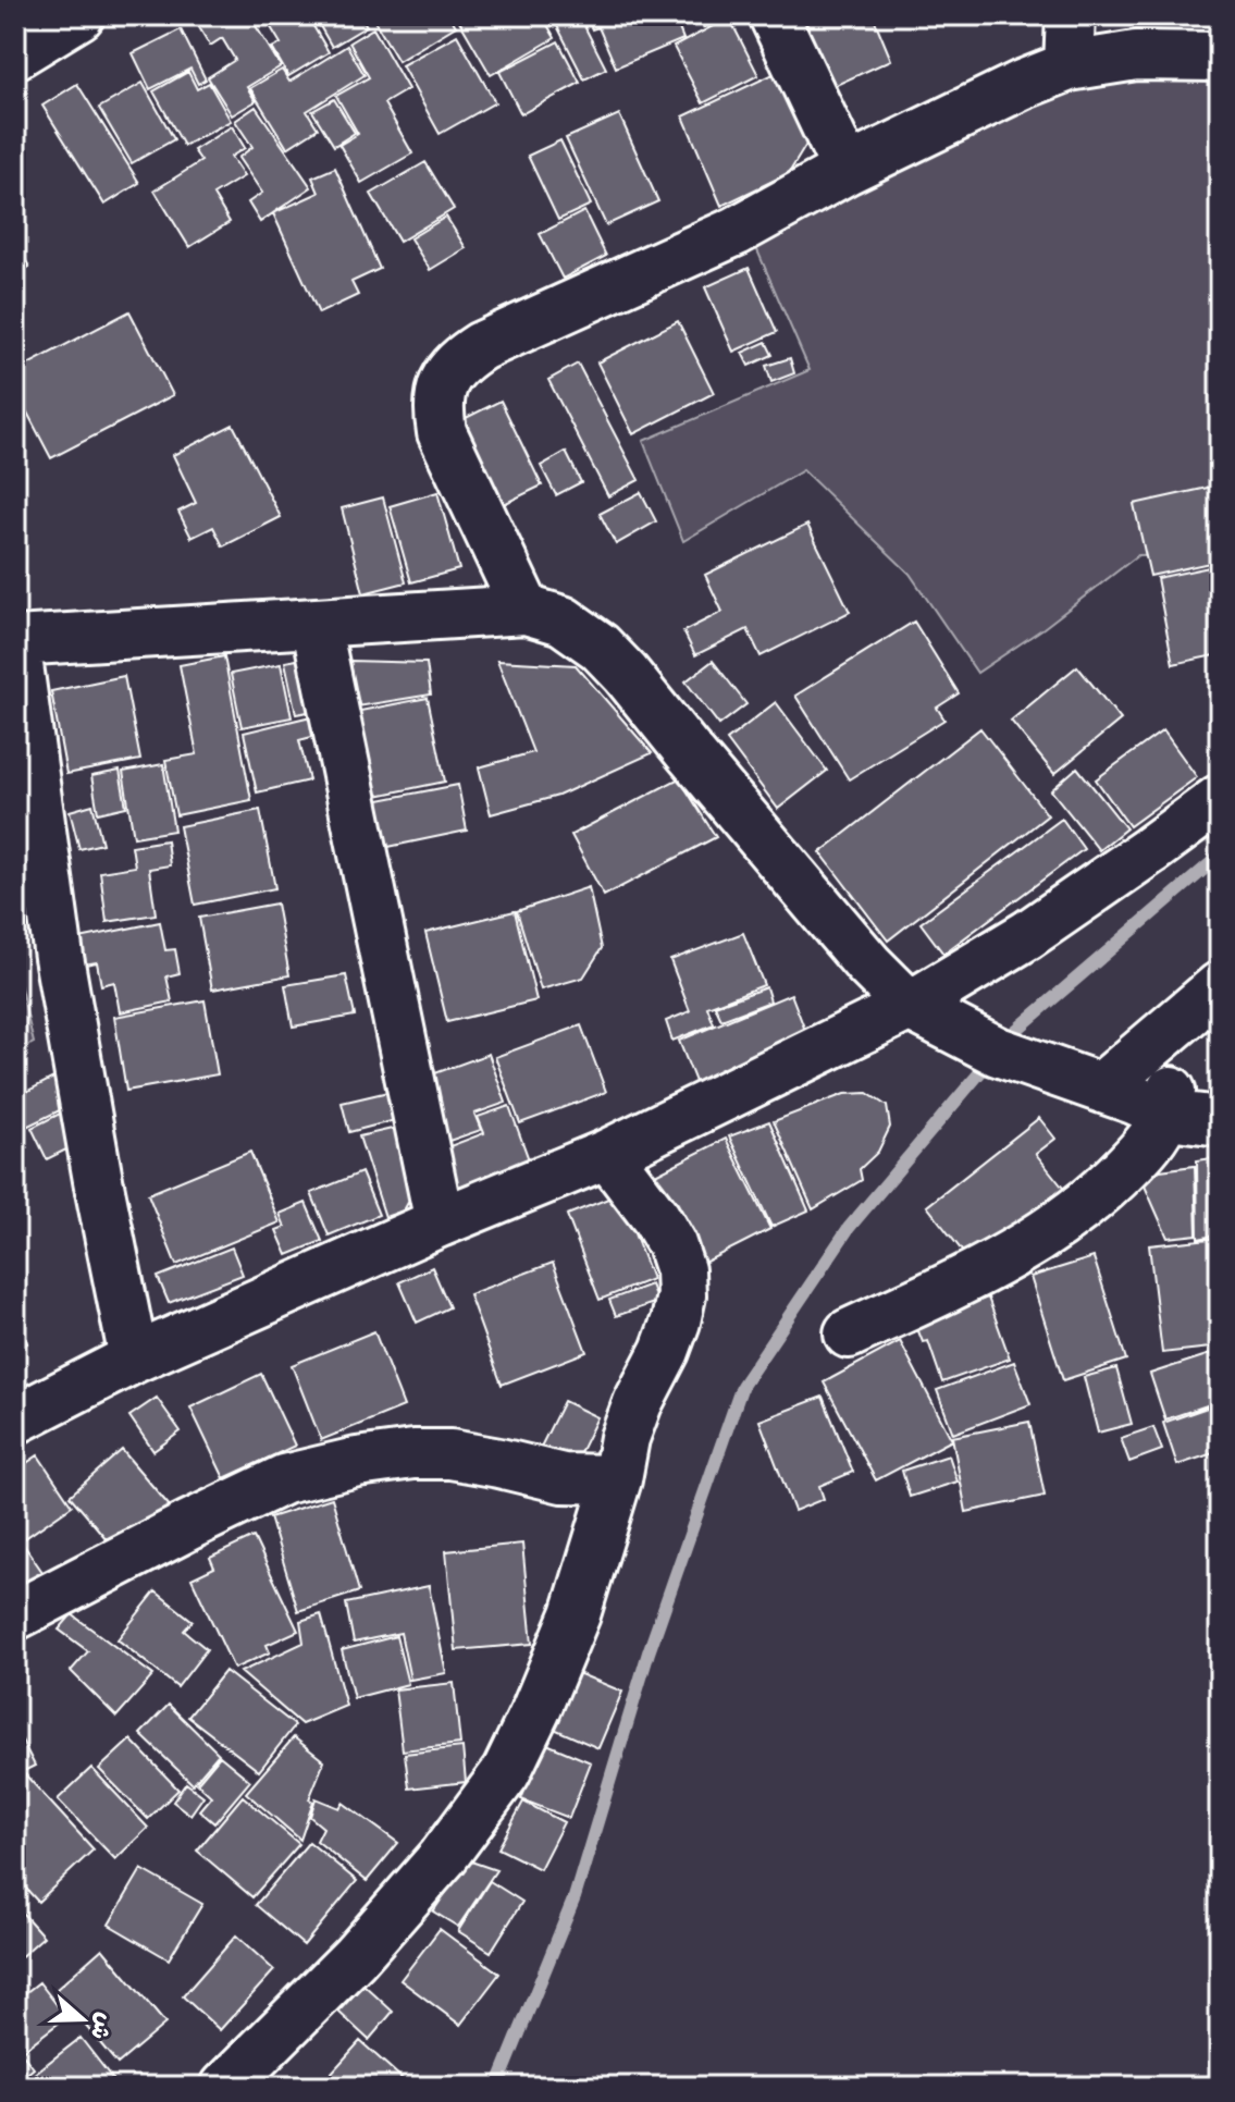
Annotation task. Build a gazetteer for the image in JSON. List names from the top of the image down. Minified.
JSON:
{"north":"right"}
